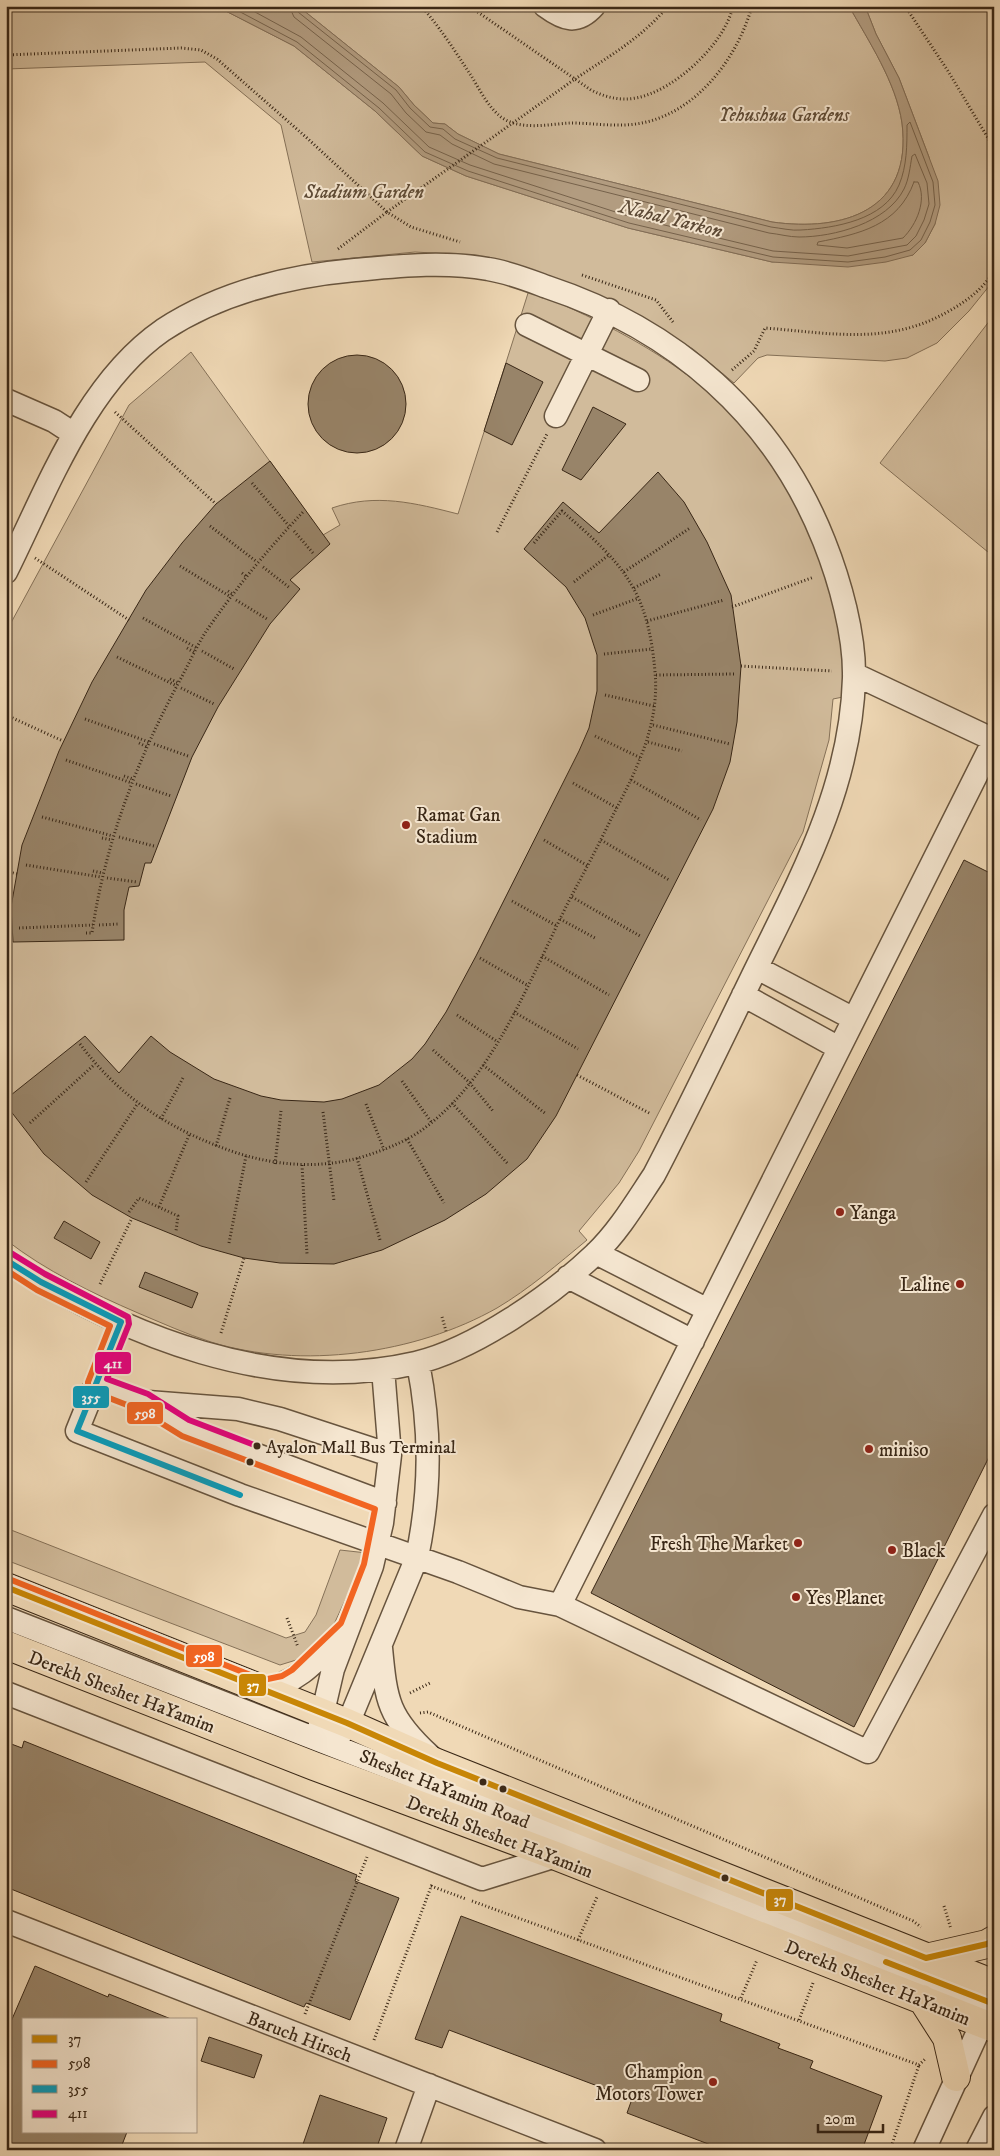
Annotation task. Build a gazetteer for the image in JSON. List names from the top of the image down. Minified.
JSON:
{"streets":{"main road":["Derekh Sheshet HaYamim"],"street":["Sheshet HaYamim Road","Baruch Hirsch"]},"crossings":[["Derekh Sheshet HaYamim","Sheshet HaYamim Road"]],"water":["Nahal Yarkon"],"parks":["Yehushua Gardens","Stadium Garden"],"places":["Ramat Gan Stadium","Yanga","Laline","Ayalon Mall Bus Terminal","miniso","Fresh The Market","Black","Yes Planet","Champion Motors Tower"],"lines":["transit line 411","transit line 355","transit line 598","transit line 37"],"legend":["37","598","355","411"],"scale_bar":"20 m"}
